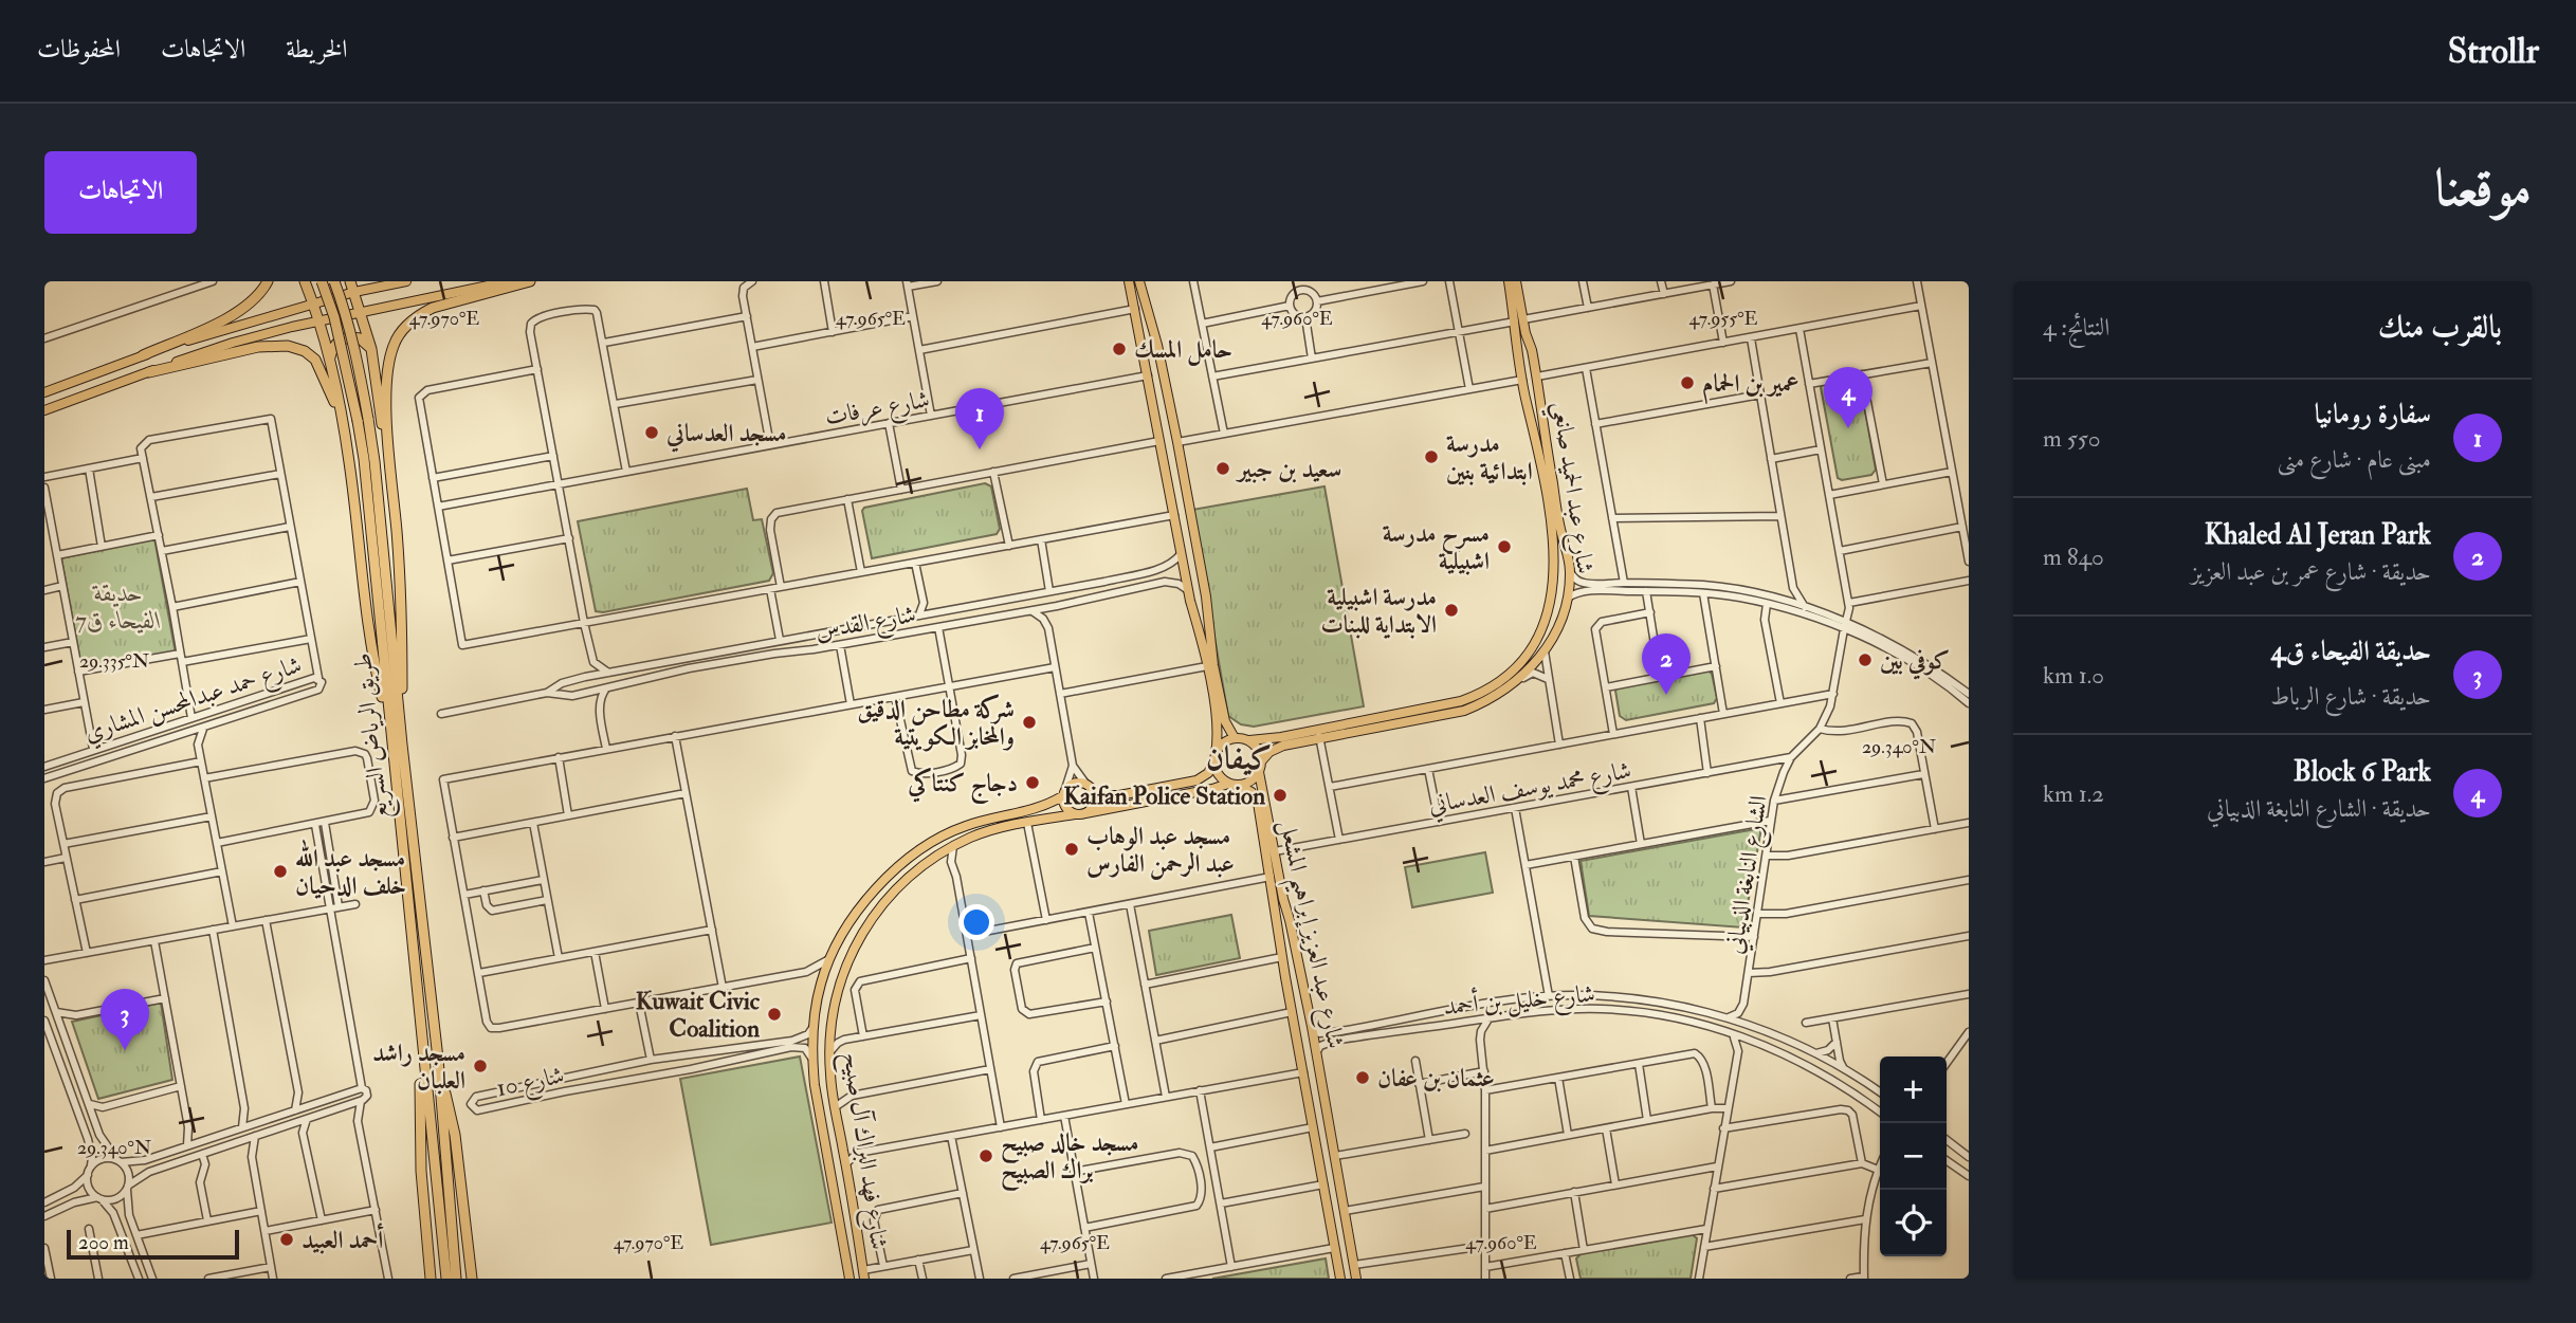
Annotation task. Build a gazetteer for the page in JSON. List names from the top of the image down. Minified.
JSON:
{"streets":{"highway":["طريق الرياض السريع"],"main road":["شارع عبد الحميد صانعي","شارع عبد العزيز إبراهيم المشعل","شارع فهد البراك آل صبيح"],"street":["شارع عرفات","شارع القدس","شارع حمد عبدالمحسن المشاري","شارع محمد يوسف العدساني","الشارع النابغة الذبياني","شارع خليل بن أحمد","شارع 10"]},"crossings":[["شارع عبد الحميد صانعي","شارع عبد العزيز إبراهيم المشعل"],["شارع محمد يوسف العدساني","الشارع النابغة الذبياني"],["شارع محمد يوسف العدساني","شارع عبد العزيز إبراهيم المشعل"],["شارع عبد العزيز إبراهيم المشعل","شارع خليل بن أحمد"],["شارع 10","شارع فهد البراك آل صبيح"]],"districts":["كيفان"],"parks":["حديقة الفيحاء ق7"],"places":["حامل المسك","عمير بن الحمام","مسجد العدساني","مدرسة ابتدائية بنين","سعيد بن جبير","مسرح مدرسة اشبيلية","مدرسة اشبيلية الابتداية للبنات","كوفي بين","شركة مطاحن الدقيق والمخابز الكويتية","دجاج كنتاكي","Kaifan Police Station","مسجد عبد الوهاب عبد الرحمن الفارس","مسجد عبد الله خلف الدحيان","Kuwait Civic Coalition","مسجد راشد العلبان","عثمان بن عفان","مسجد خالد صبيح براك الصبيح","أحمد العبيد"],"scale_bar":"200 m","page":{"header":"Strollr","nav":["الخريطة","الاتجاهات","المحفوظات"],"title":"موقعنا","buttons":"الاتجاهات","heading":["بالقرب منك","النتائج: 4"],"pins":["4","1","2","3"],"list":[{"mark":"1","name":"سفارة رومانيا","note":"مبنى عام · شارع منى","value":"550 m"},{"mark":"2","name":"Khaled Al Jeran Park","note":"حديقة · شارع عمر بن عبد العزيز","value":"840 m"},{"mark":"3","name":"حديقة الفيحاء ق4","note":"حديقة · شارع الرباط","value":"1.0 km"},{"mark":"4","name":"Block 6 Park","note":"حديقة · الشارع النابغة الذبياني","value":"1.2 km"}],"map_buttons":["+","−"],"scale":"200 m"},"coordinates":["47.970°E","47.965°E","47.960°E","47.955°E","29.335°N","29.340°N"]}
